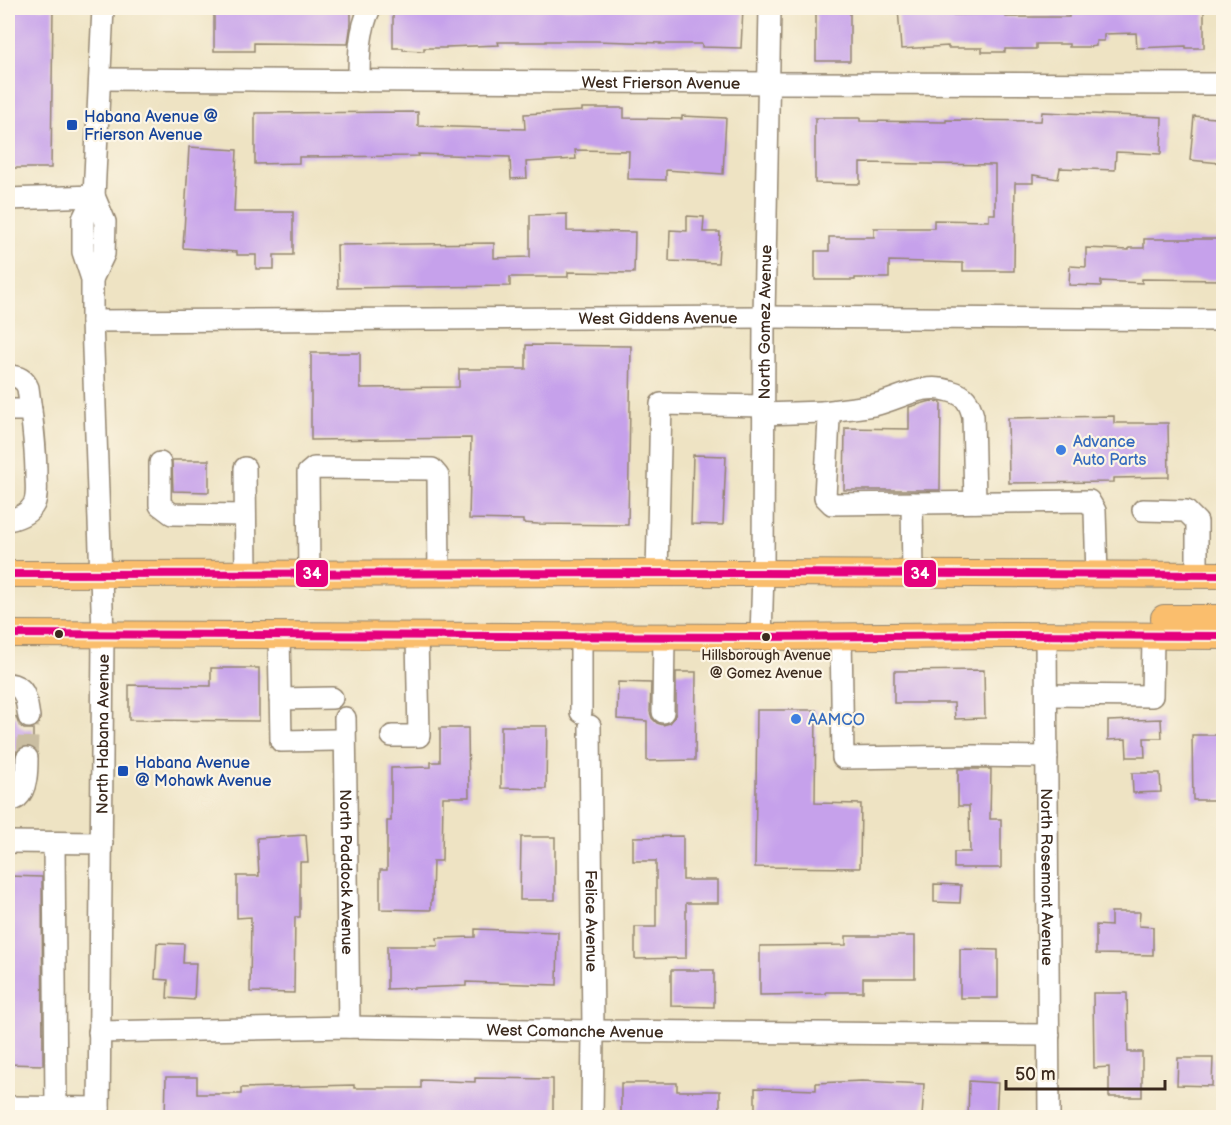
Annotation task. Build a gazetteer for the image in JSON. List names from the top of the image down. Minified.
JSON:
{"streets":{"street":["West Frierson Avenue","West Giddens Avenue","North Gomez Avenue","North Habana Avenue","North Paddock Avenue","North Rosemont Avenue","Felice Avenue","West Comanche Avenue"]},"crossings":[["West Frierson Avenue","North Gomez Avenue"],["West Frierson Avenue","North Habana Avenue"],["West Giddens Avenue","North Gomez Avenue"],["West Giddens Avenue","North Habana Avenue"],["North Habana Avenue","West Comanche Avenue"],["North Paddock Avenue","West Comanche Avenue"],["North Rosemont Avenue","West Comanche Avenue"],["Felice Avenue","West Comanche Avenue"]],"places":{"transit":["Habana Avenue @ Frierson Avenue","Habana Avenue @ Mohawk Avenue"],"other":["Advance Auto Parts","Hillsborough Avenue @ Gomez Avenue","AAMCO"]},"lines":["transit line 34"],"scale_bar":"50 m"}
